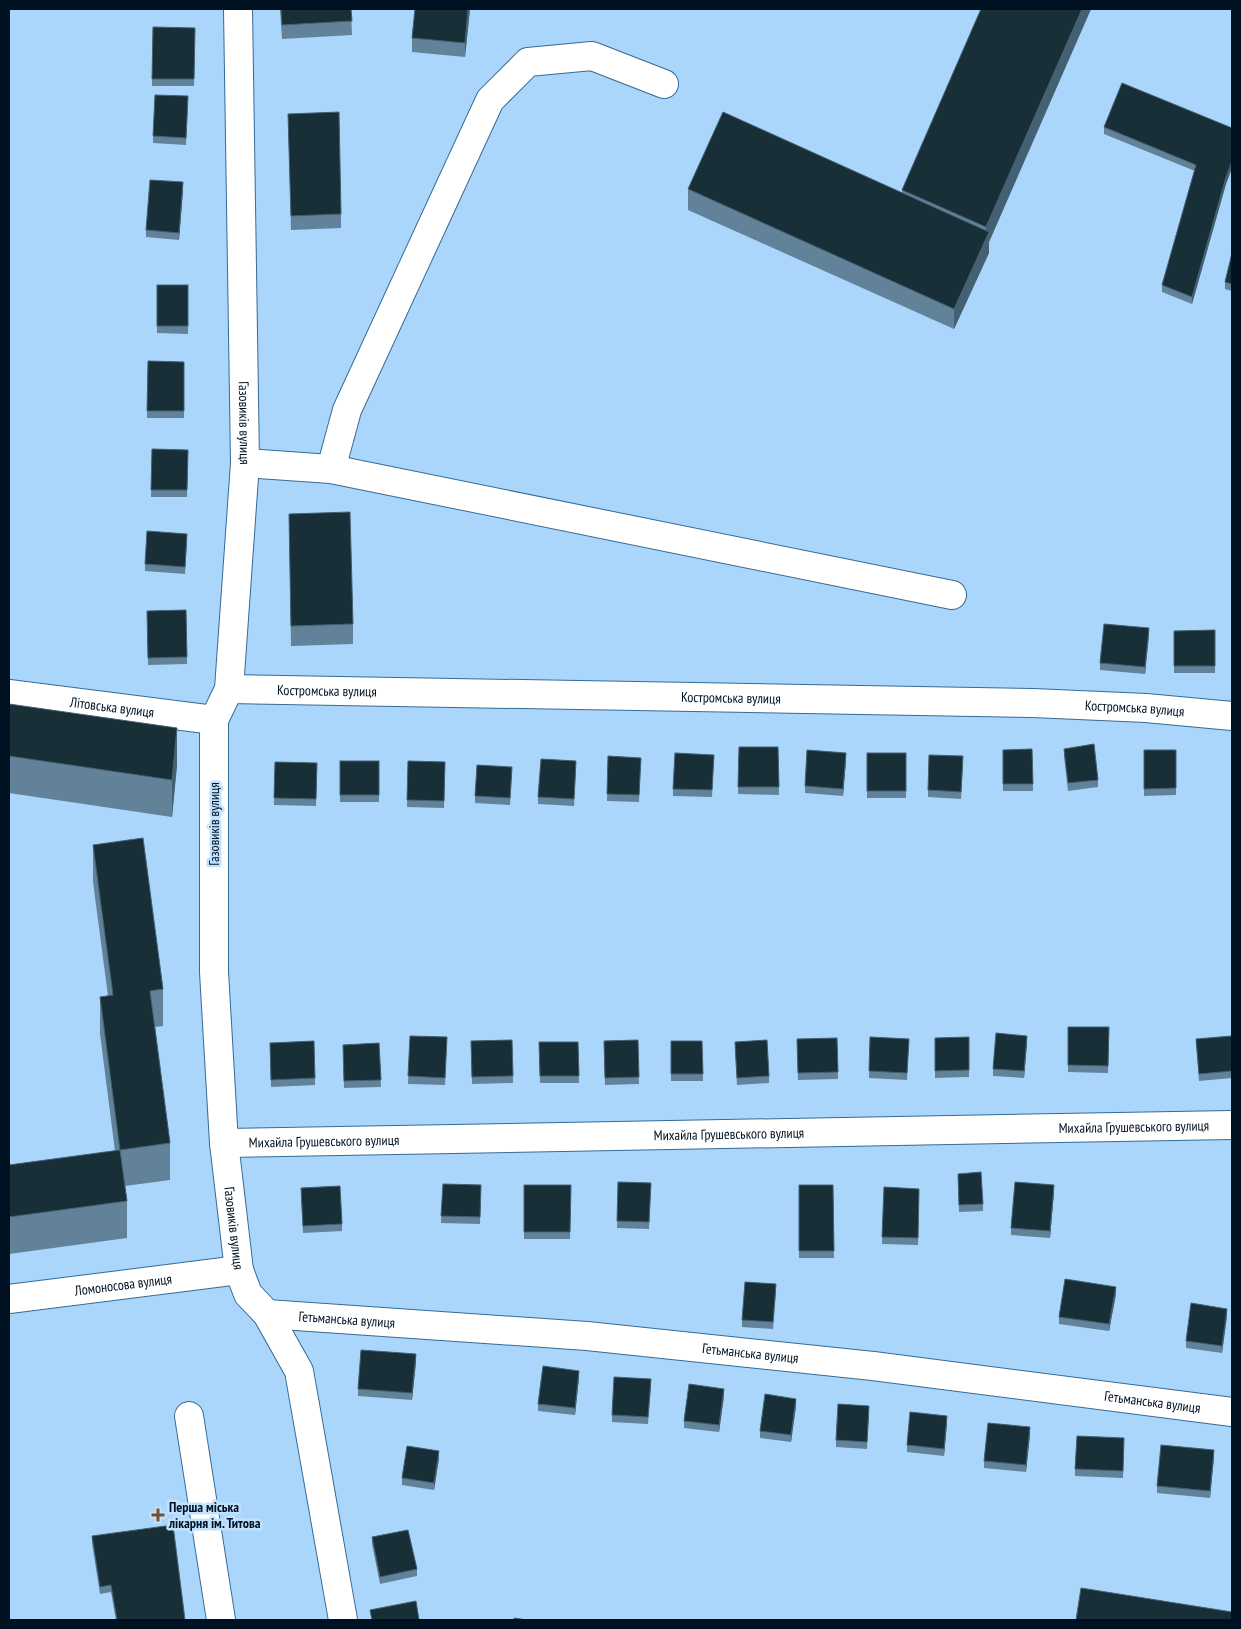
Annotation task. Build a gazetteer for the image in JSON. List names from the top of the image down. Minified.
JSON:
{"streets":{"street":["Газовиків вулиця","Костромська вулиця","Літовська вулиця","Михайла Грушевського вулиця","Ломоносова вулиця","Гетьманська вулиця"]},"crossings":[["Газовиків вулиця","Костромська вулиця"],["Газовиків вулиця","Літовська вулиця"],["Газовиків вулиця","Михайла Грушевського вулиця"],["Газовиків вулиця","Ломоносова вулиця"],["Газовиків вулиця","Гетьманська вулиця"]],"places":{"health":["Перша міська лікарня ім. Титова"]}}
